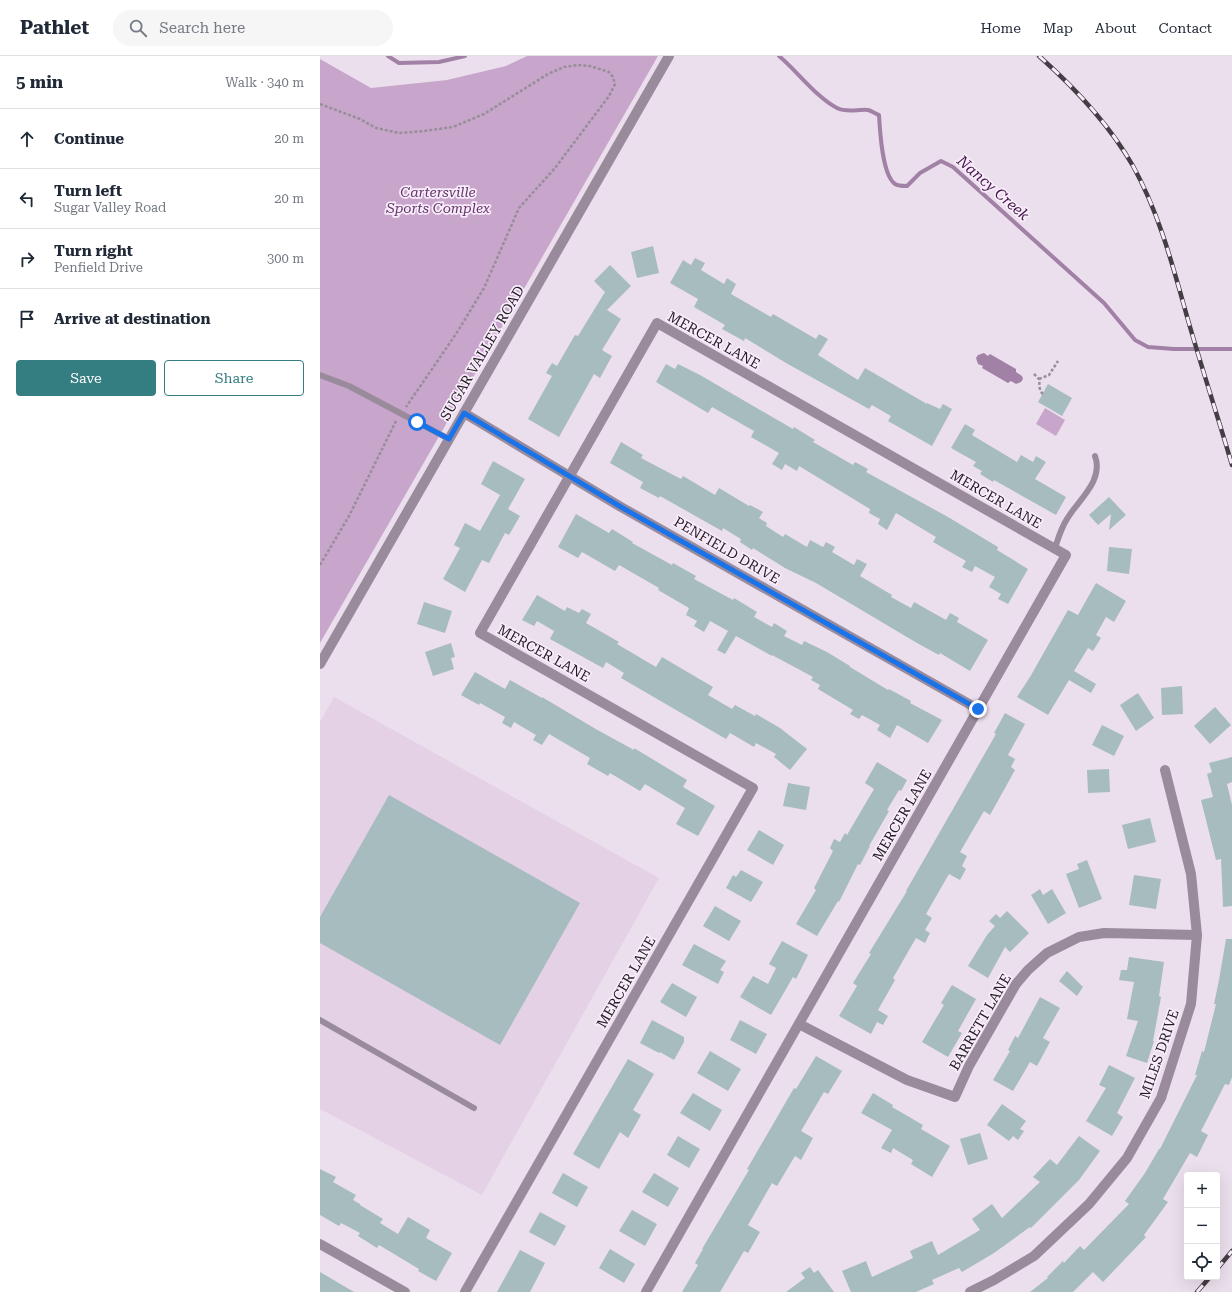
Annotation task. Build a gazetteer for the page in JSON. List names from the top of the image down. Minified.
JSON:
{"streets":{"street":["MERCER LANE","SUGAR VALLEY ROAD","PENFIELD DRIVE","BARRETT LANE","MILES DRIVE"]},"crossings":[["MERCER LANE","PENFIELD DRIVE"],["MERCER LANE","BARRETT LANE"],["SUGAR VALLEY ROAD","PENFIELD DRIVE"],["BARRETT LANE","MILES DRIVE"]],"water":["Nancy Creek"],"parks":["Cartersville Sports Complex"],"page":{"header":"Pathlet","search":"Search here","nav":["Home","Map","About","Contact"],"heading":["5 min","Walk · 340 m"],"list":[["Continue","20 m"],["Turn left","Sugar Valley Road","20 m"],["Turn right","Penfield Drive","300 m"],"Arrive at destination"],"buttons":["Save","Share"],"map_buttons":["+","−"]}}
